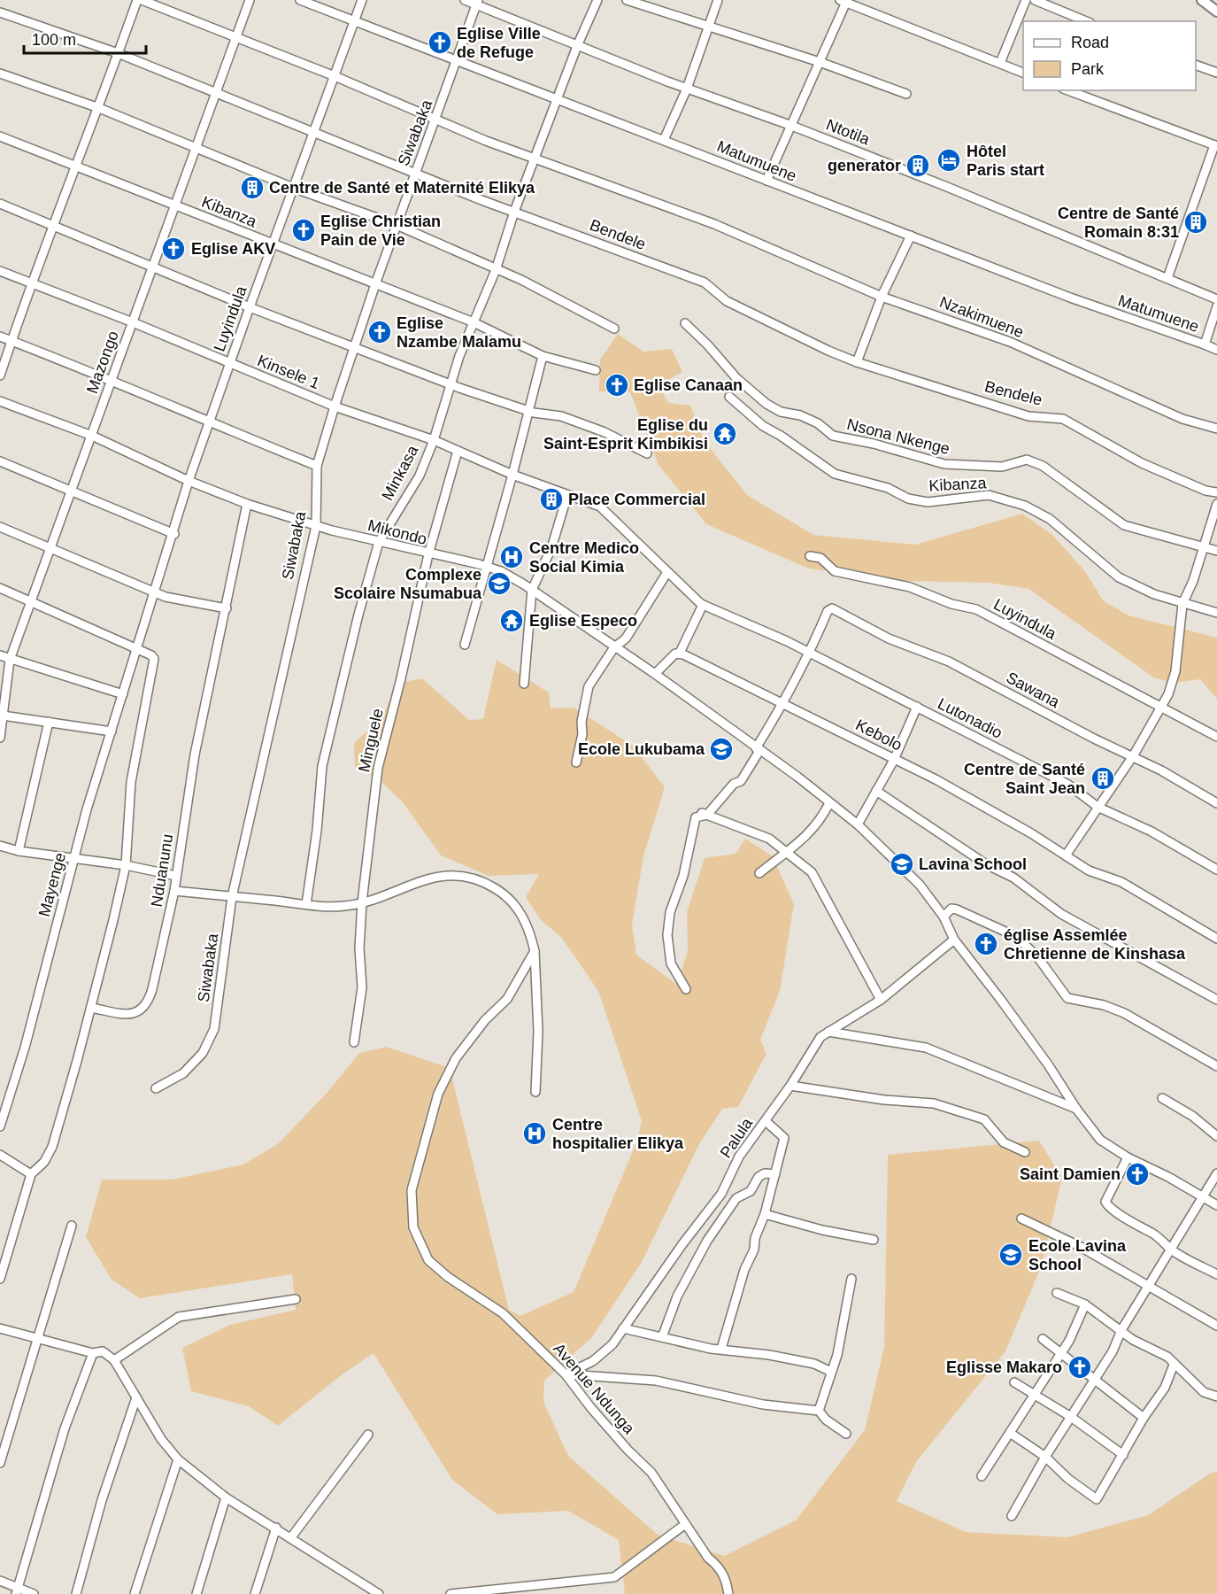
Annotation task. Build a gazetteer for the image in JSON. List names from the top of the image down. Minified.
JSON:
{"streets":{"street":["Ntotila","Siwabaka","Matumuene","Kibanza","Bendele","Nzakimuene","Luyindula","Mazongo","Kinsele 1","Nsona Nkenge","Minkasa","Mikondo","Sawana","Lutonadio","Kebolo","Minguele","Nduanunu","Mayenge","Palula","Avenue Ndunga"]},"crossings":[["Ntotila","Siwabaka"],["Ntotila","Minkasa"],["Siwabaka","Matumuene"],["Siwabaka","Kibanza"],["Siwabaka","Bendele"],["Siwabaka","Nzakimuene"],["Siwabaka","Kinsele 1"],["Siwabaka","Mikondo"],["Matumuene","Luyindula"],["Matumuene","Minkasa"],["Kibanza","Luyindula"],["Kibanza","Mazongo"],["Kibanza","Minkasa"],["Bendele","Luyindula"],["Bendele","Mazongo"],["Bendele","Minkasa"],["Nzakimuene","Luyindula"],["Nzakimuene","Mazongo"],["Nzakimuene","Minkasa"],["Luyindula","Kinsele 1"],["Luyindula","Mikondo"],["Luyindula","Mayenge"],["Mazongo","Kinsele 1"],["Mazongo","Mikondo"],["Kinsele 1","Minkasa"],["Kinsele 1","Lutonadio"],["Kinsele 1","Minguele"],["Minkasa","Mikondo"],["Mikondo","Minguele"],["Mikondo","Nduanunu"],["Mikondo","Palula"],["Sawana","Lutonadio"],["Palula","Avenue Ndunga"]],"places":{"church":["Eglise Ville de Refuge","Eglise Christian Pain de Vie","Eglise AKV","Eglise Nzambe Malamu","Eglise Canaan","église Assemlée Chretienne de Kinshasa","Saint Damien","Eglisse Makaro"],"hotel":["Hôtel Paris start"],"building":["generator","Centre de Santé et Maternité Elikya","Centre de Santé Romain 8:31","Place Commercial","Centre de Santé Saint Jean"],"temple":["Eglise du Saint-Esprit Kimbikisi","Eglise Especo"],"hospital":["Centre Medico Social Kimia","Centre hospitalier Elikya"],"school or university":["Complexe Scolaire Nsumabua","Ecole Lukubama","Lavina School","Ecole Lavina School"]},"legend":["Road","Park"],"scale_bar":"100 m"}
